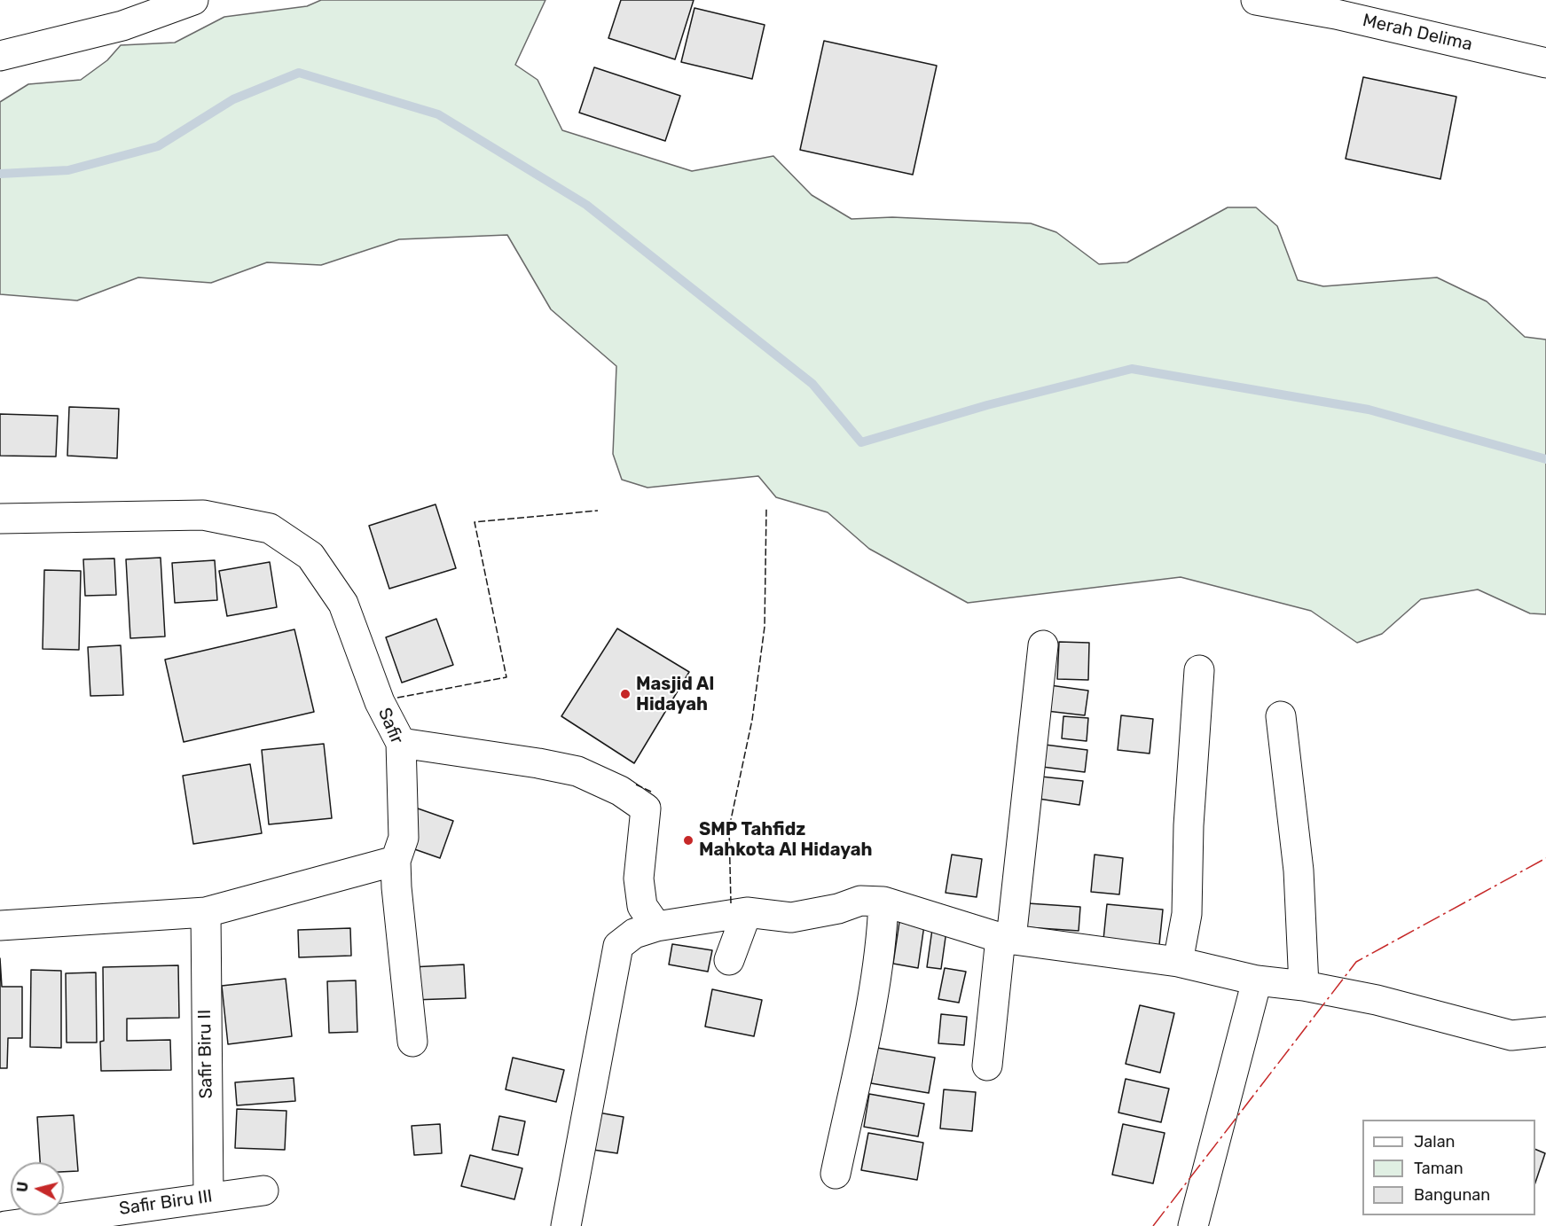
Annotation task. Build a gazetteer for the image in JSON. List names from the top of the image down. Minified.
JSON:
{"streets":{"street":["Merah Delima","Safir","Safir Biru II","Safir Biru III"]},"crossings":[["Safir Biru II","Safir Biru III"]],"places":["Masjid Al Hidayah","SMP Tahfidz Mahkota Al Hidayah"],"legend":["Jalan","Taman","Bangunan"],"north":"left"}
